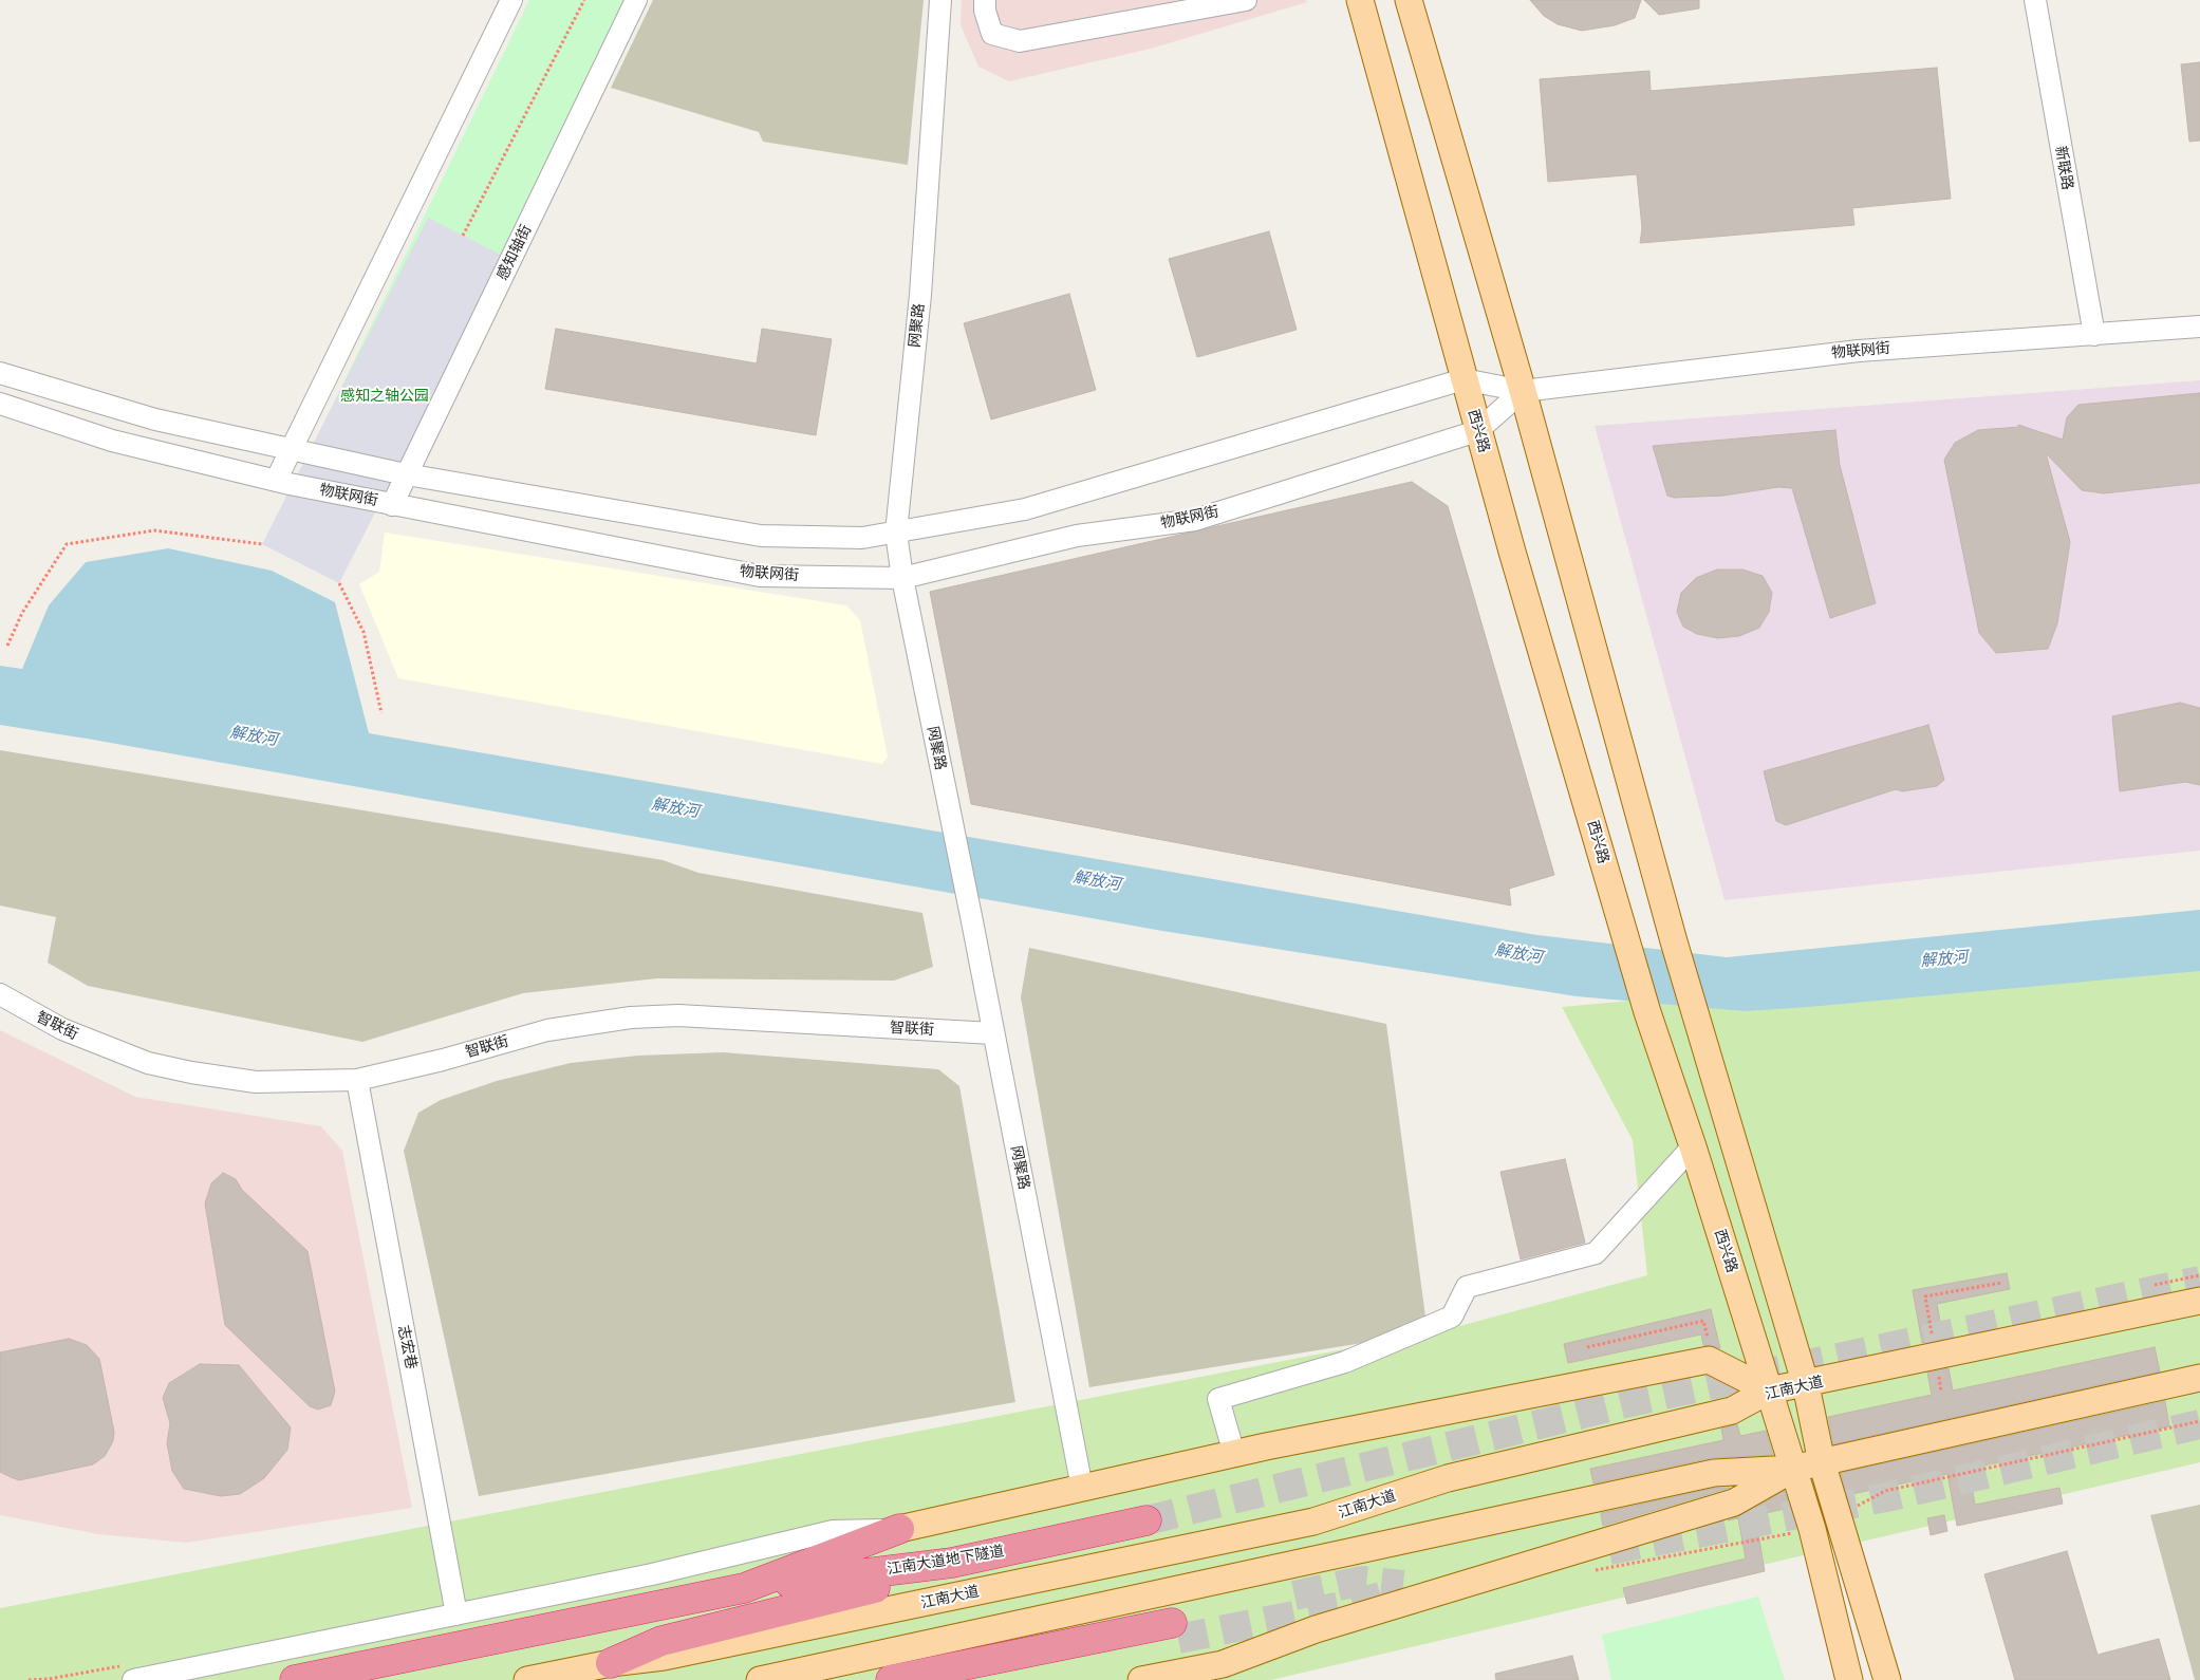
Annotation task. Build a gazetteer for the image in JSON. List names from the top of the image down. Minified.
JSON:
{"streets":{"highway":["江南大道地下隧道"],"main road":["西兴路","江南大道"],"street":["新联路","感知轴街","网聚路","物联网街","智联街","志宏巷"]},"crossings":[["新联路","物联网街"],["感知轴街","物联网街"],["网聚路","物联网街"],["网聚路","智联街"],["物联网街","西兴路"],["西兴路","江南大道"],["智联街","志宏巷"]],"water":["解放河"],"parks":["感知之轴公园"]}
